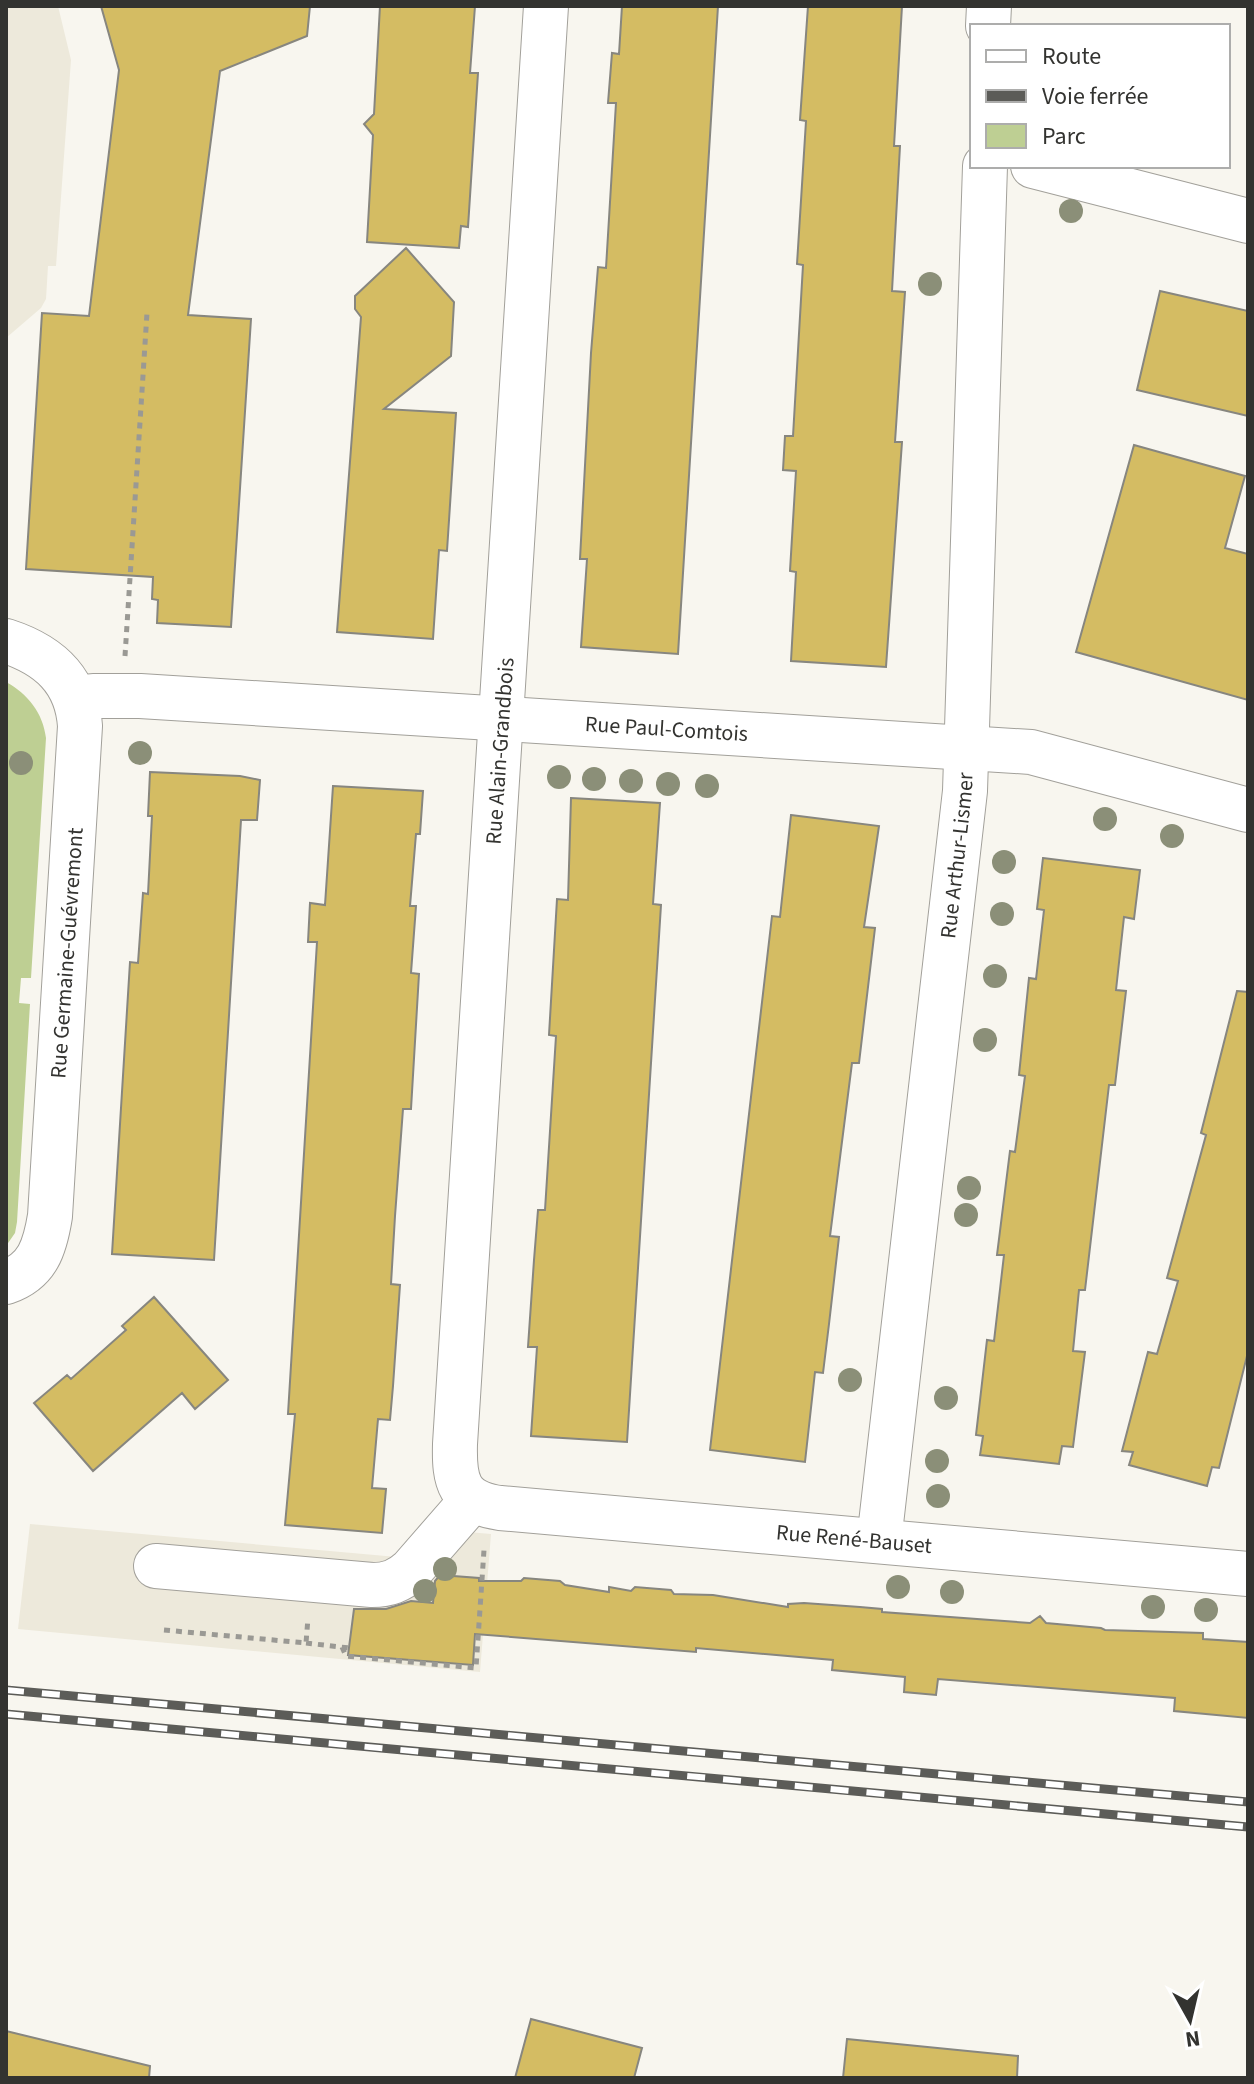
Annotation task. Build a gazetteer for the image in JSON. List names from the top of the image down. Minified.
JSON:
{"streets":{"street":["Rue Paul-Comtois","Rue Alain-Grandbois","Rue Arthur-Lismer","Rue Germaine-Guévremont","Rue René-Bauset"]},"crossings":[["Rue Paul-Comtois","Rue Alain-Grandbois"],["Rue Paul-Comtois","Rue Arthur-Lismer"],["Rue Paul-Comtois","Rue Germaine-Guévremont"],["Rue Alain-Grandbois","Rue René-Bauset"],["Rue Arthur-Lismer","Rue René-Bauset"]],"legend":["Route","Voie ferrée","Parc"],"north":"bottom"}
